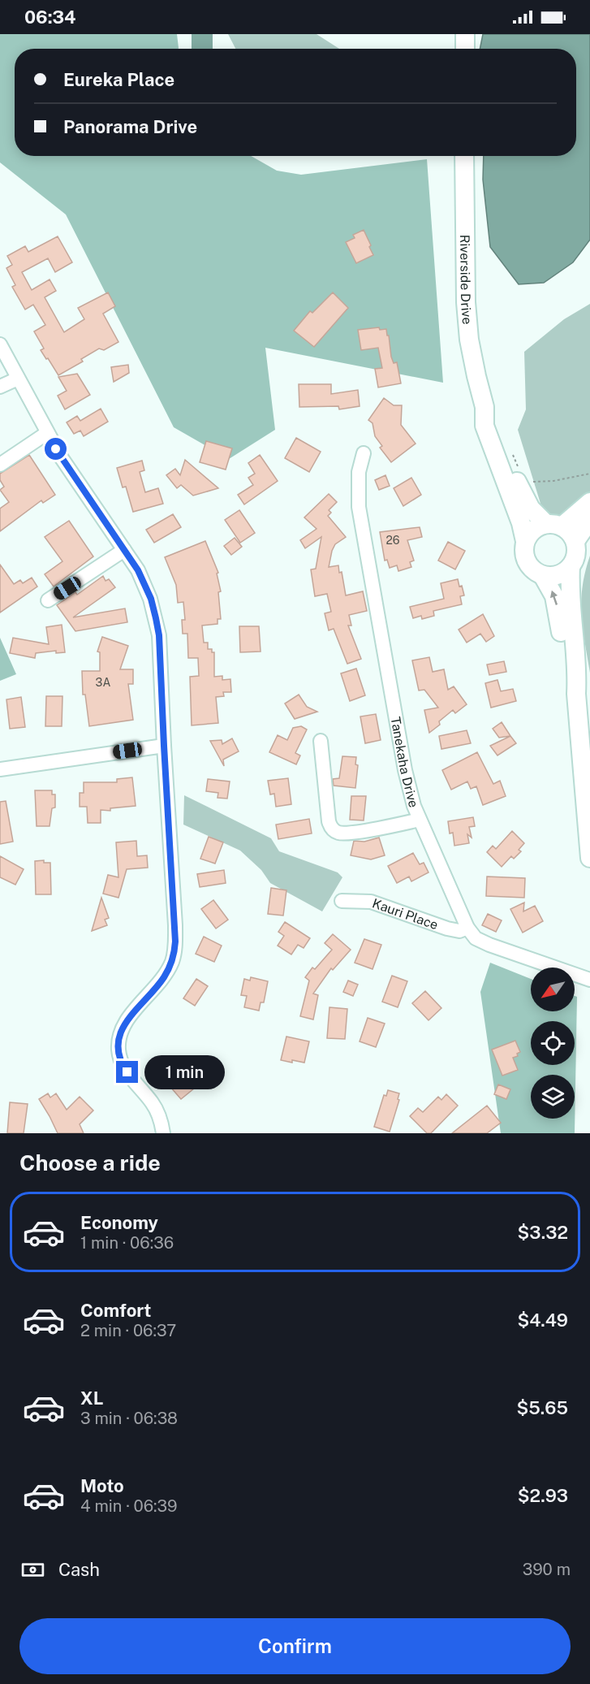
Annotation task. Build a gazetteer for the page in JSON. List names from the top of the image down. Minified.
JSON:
{"streets":{"main road":["Riverside Drive"],"street":["Tanekaha Drive","Kauri Place"]},"crossings":[["Tanekaha Drive","Kauri Place"]],"house_numbers":["26","3A"],"north":"bottom left","page":{"status":"06:34","banner":["Eureka Place","Panorama Drive"],"bubble":"1 min","heading":"Choose a ride","list":[{"name":"Economy","note":"1 min · 06:36","value":"$3.32"},{"name":"Comfort","note":"2 min · 06:37","value":"$4.49"},{"name":"XL","note":"3 min · 06:38","value":"$5.65"},{"name":"Moto","note":"4 min · 06:39","value":"$2.93"}],"pay":["Cash","390 m"],"buttons":"Confirm"}}
